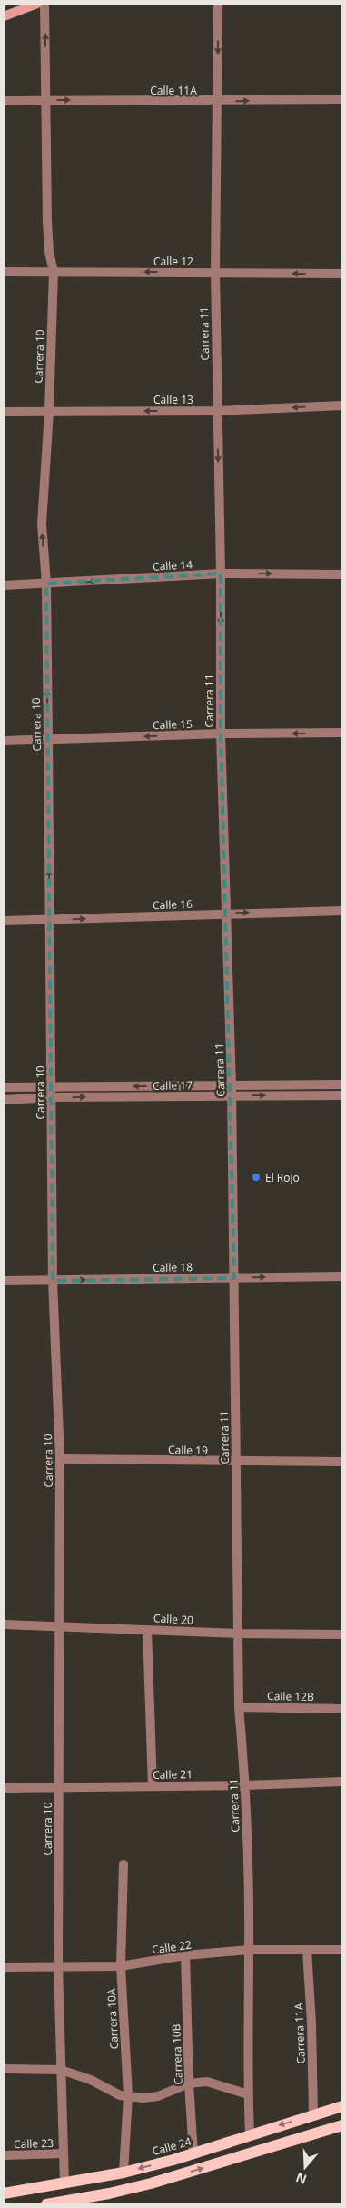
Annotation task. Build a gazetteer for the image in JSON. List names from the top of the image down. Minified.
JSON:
{"streets":{"main road":["Calle 24"],"street":["Calle 11A","Calle 12","Carrera 11","Carrera 10","Calle 13","Calle 14","Calle 15","Calle 16","Calle 17","Calle 18","Calle 19","Calle 20","Calle 12B","Calle 21","Calle 22","Carrera 10A","Carrera 11A","Carrera 10B","Calle 23"]},"crossings":[["Calle 11A","Carrera 11"],["Calle 11A","Carrera 10"],["Calle 12","Carrera 11"],["Calle 12","Carrera 10"],["Carrera 11","Calle 13"],["Carrera 11","Calle 14"],["Carrera 11","Calle 15"],["Carrera 11","Calle 16"],["Carrera 11","Calle 17"],["Carrera 11","Calle 18"],["Carrera 11","Calle 19"],["Carrera 11","Calle 20"],["Carrera 11","Calle 12B"],["Carrera 11","Calle 21"],["Carrera 11","Calle 22"],["Carrera 11","Calle 24"],["Carrera 10","Calle 13"],["Carrera 10","Calle 14"],["Carrera 10","Calle 15"],["Carrera 10","Calle 16"],["Carrera 10","Calle 17"],["Carrera 10","Calle 18"],["Carrera 10","Calle 19"],["Carrera 10","Calle 20"],["Carrera 10","Calle 21"],["Carrera 10","Calle 22"],["Carrera 10","Calle 23"],["Carrera 10","Calle 24"],["Calle 22","Carrera 10A"],["Calle 22","Carrera 11A"],["Calle 22","Carrera 10B"],["Carrera 10A","Calle 24"],["Carrera 11A","Calle 24"],["Carrera 10B","Calle 24"]],"one_way":["Calle 11A","Calle 12","Calle 13","Calle 14","Calle 15","Calle 16","Calle 18"],"places":["El Rojo"],"north":"bottom"}
